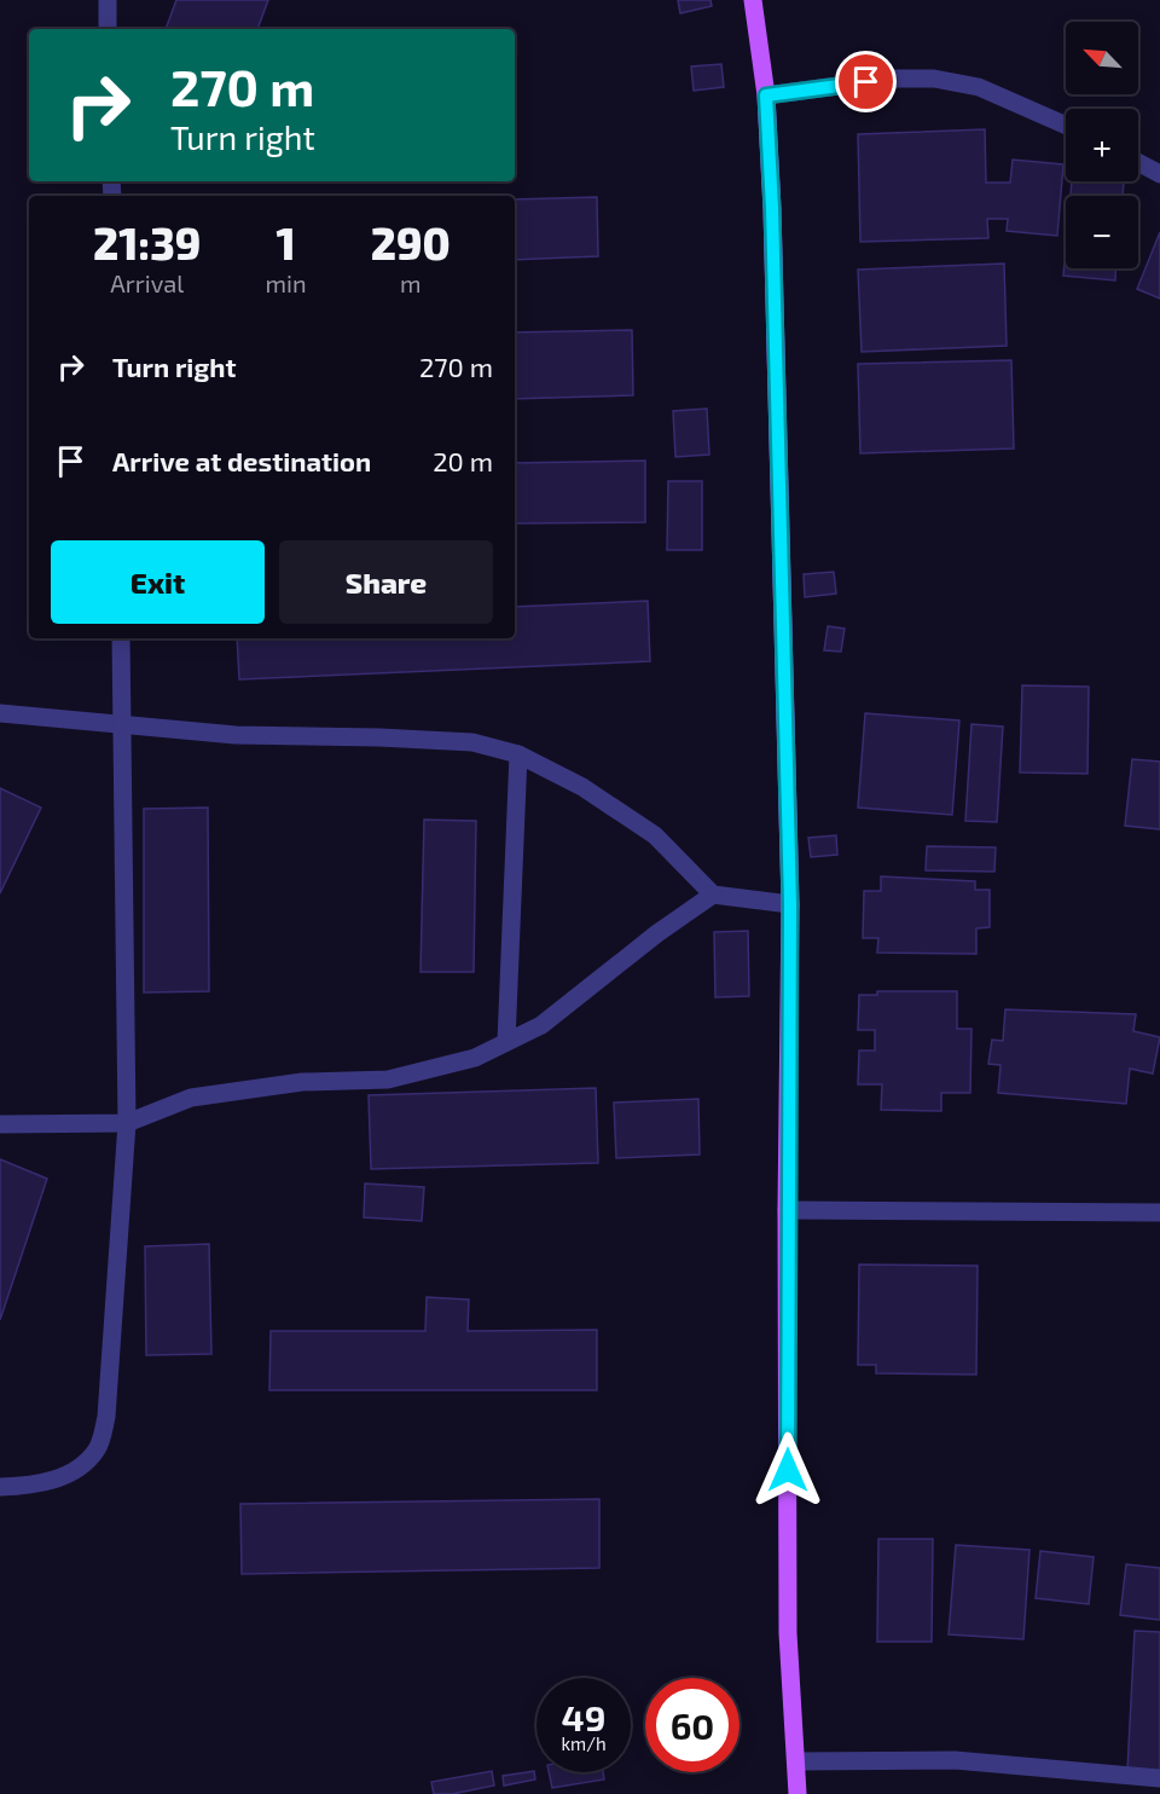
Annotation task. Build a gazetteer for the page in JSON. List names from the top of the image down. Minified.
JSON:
{"north":"top left","page":{"map_buttons":["+","−"],"turn":["270 m","Turn right"],"eta":["21:39","Arrival","1","min","290","m"],"list":[{"name":"Turn right","value":"270 m"},{"name":"Arrive at destination","value":"20 m"}],"buttons":["Exit","Share"],"speed":"49 km/h","limit":"60"}}
